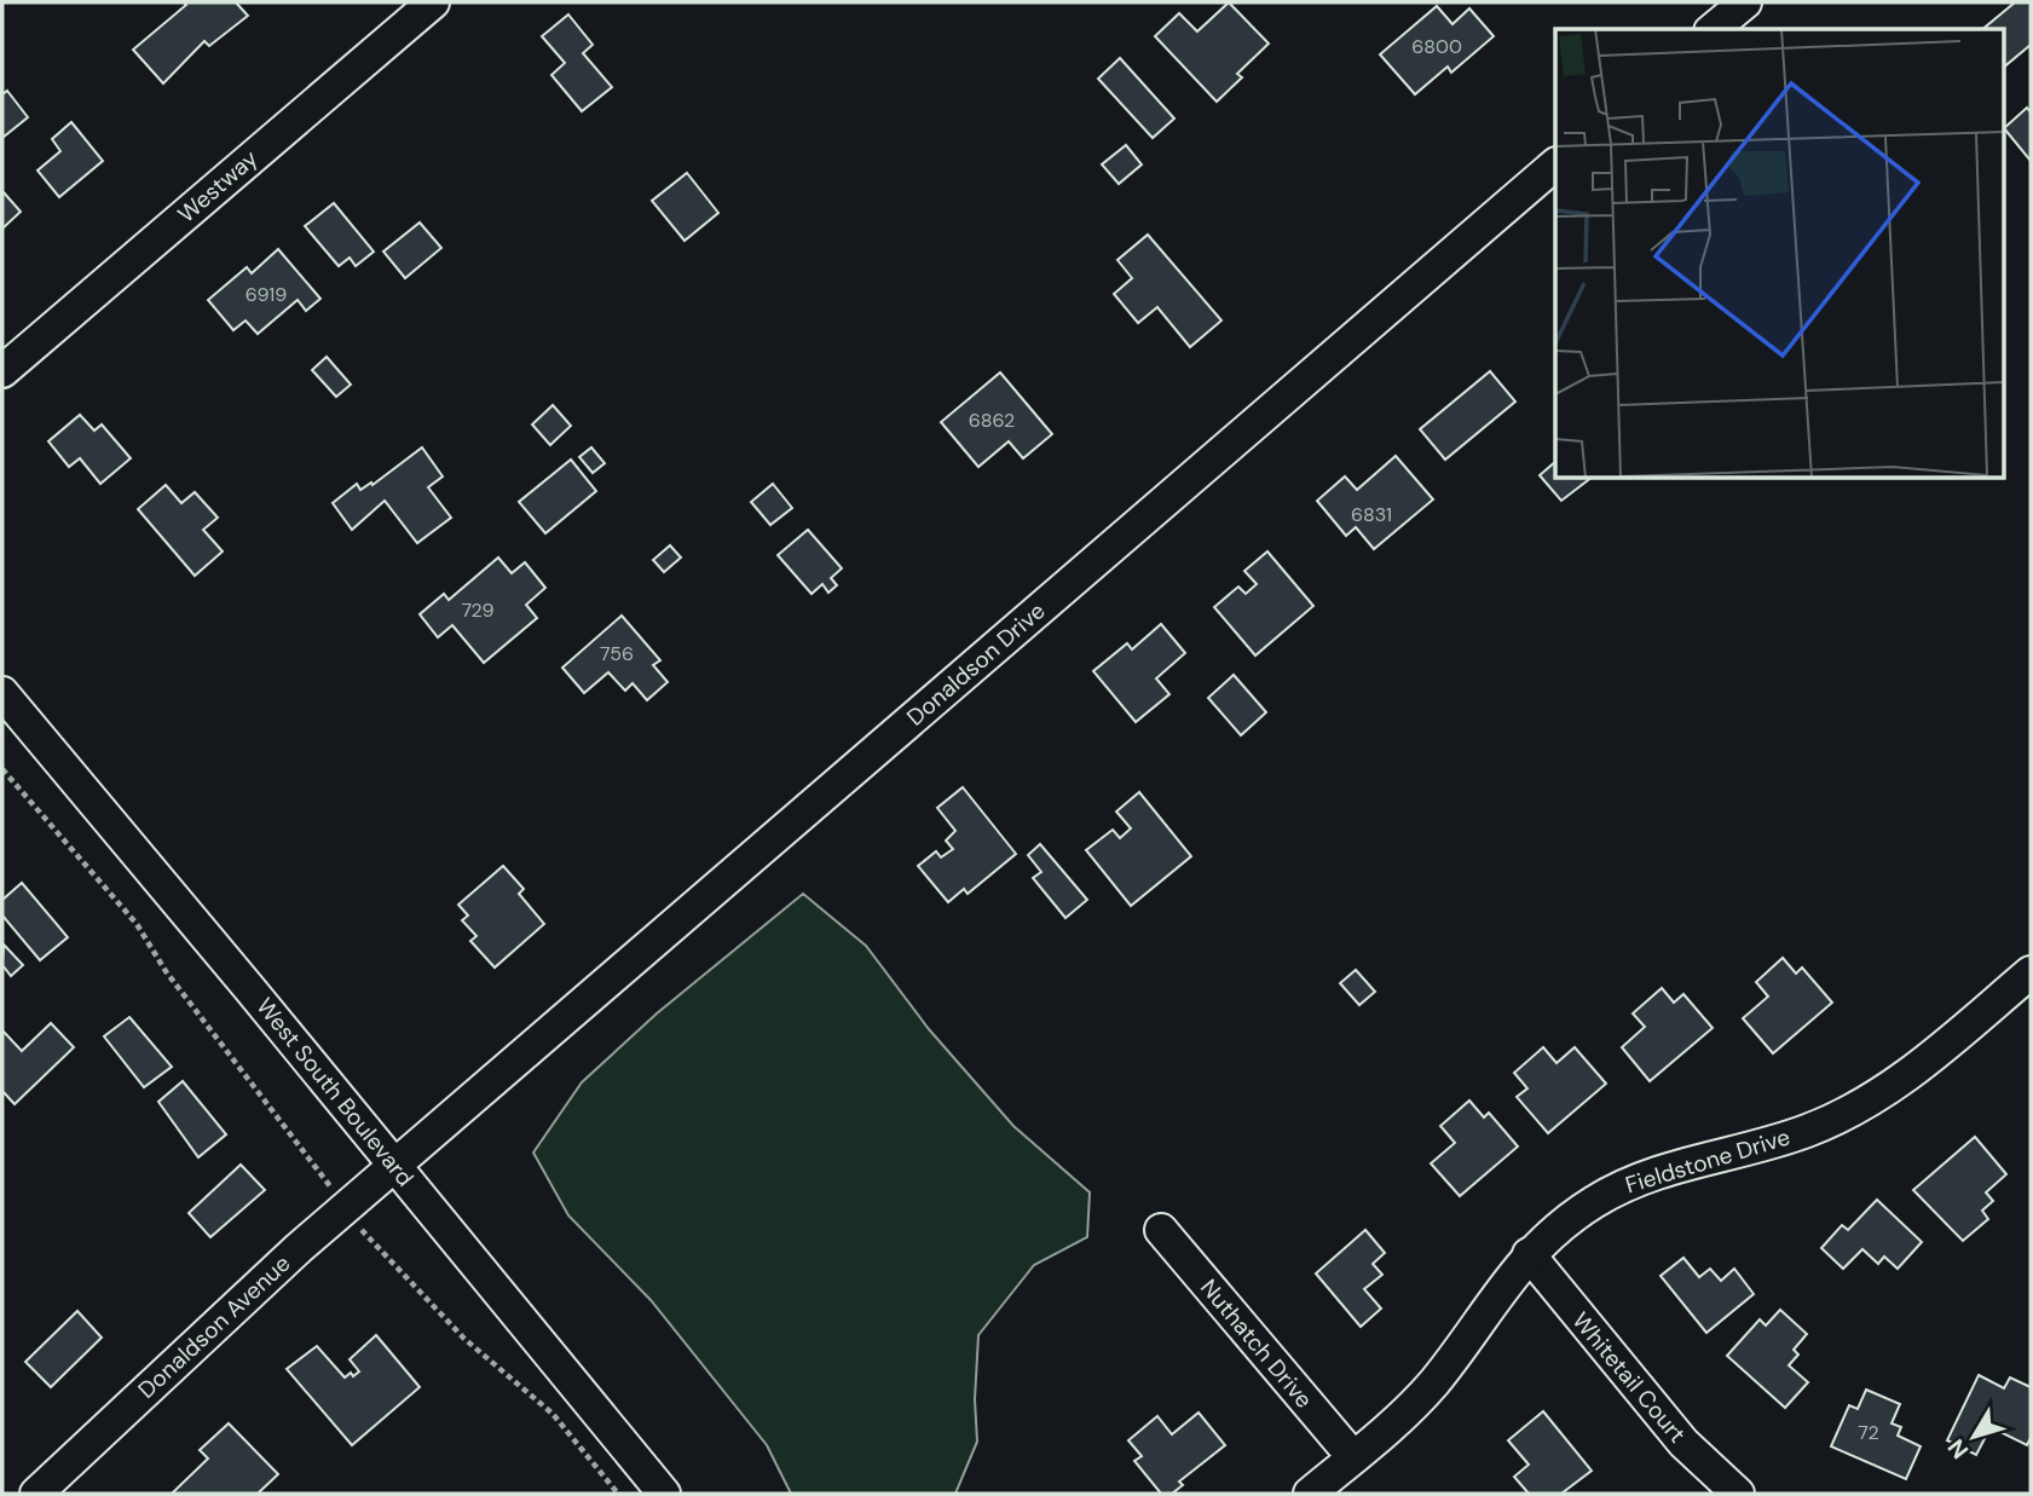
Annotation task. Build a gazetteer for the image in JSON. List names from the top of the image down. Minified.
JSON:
{"streets":{"street":["Westway","Donaldson Drive","West South Boulevard","Fieldstone Drive","Donaldson Avenue","Nuthatch Drive","Whitetail Court"]},"crossings":[["Donaldson Drive","West South Boulevard"],["Donaldson Drive","Donaldson Avenue"],["West South Boulevard","Donaldson Avenue"],["Fieldstone Drive","Nuthatch Drive"],["Fieldstone Drive","Whitetail Court"]],"house_numbers":["6800","6919","6862","6831","729","756","72"],"north":"bottom left"}
